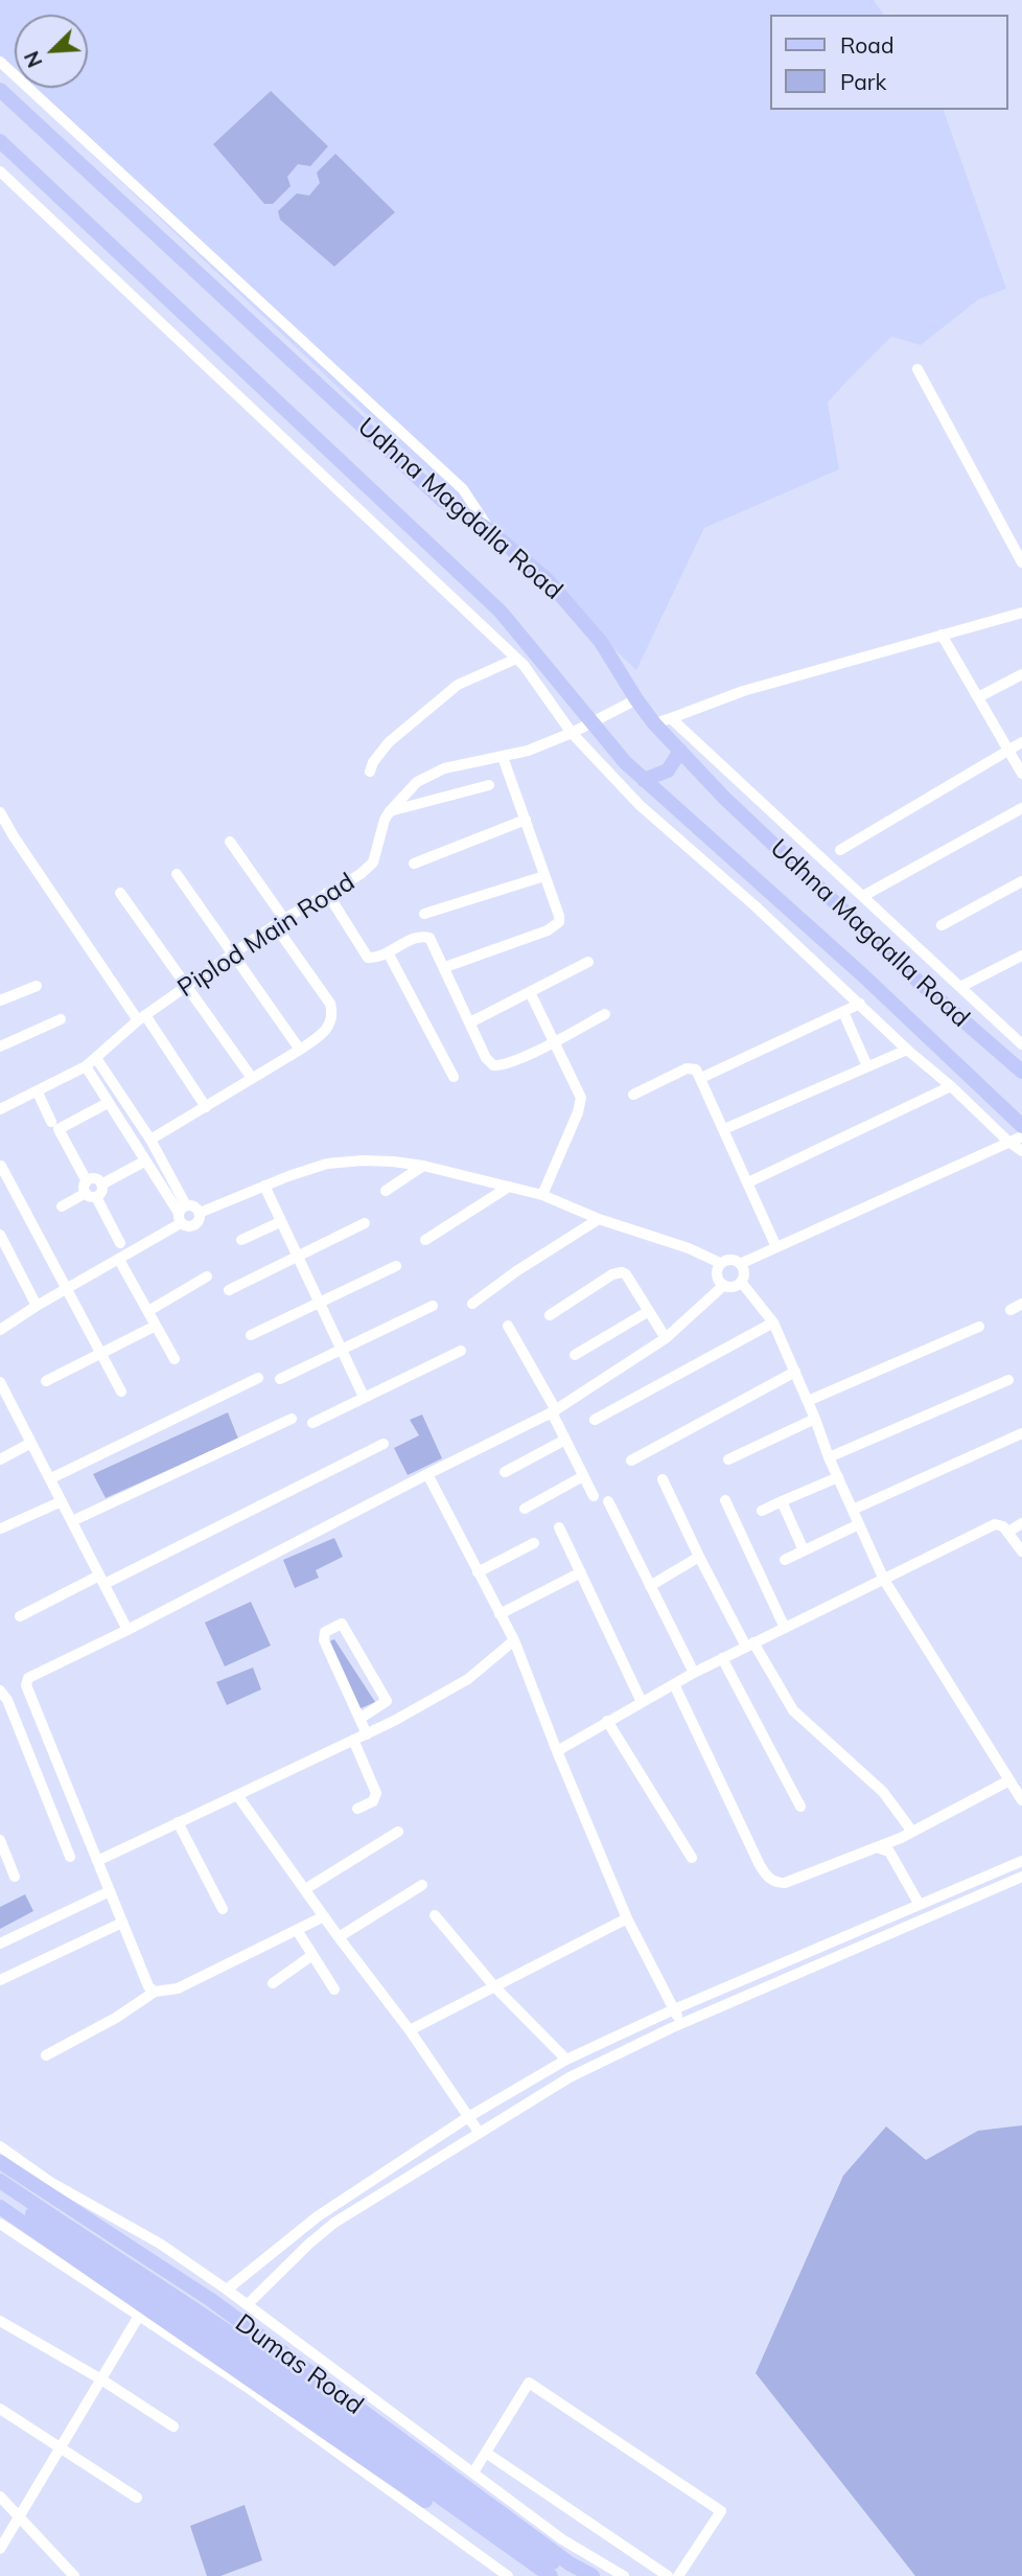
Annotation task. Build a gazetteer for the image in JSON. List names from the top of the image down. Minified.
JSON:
{"streets":{"main road":["Udhna Magdalla Road","Dumas Road"],"street":["Piplod Main Road"]},"crossings":[["Udhna Magdalla Road","Piplod Main Road"]],"legend":["Road","Park"],"north":"bottom left"}
